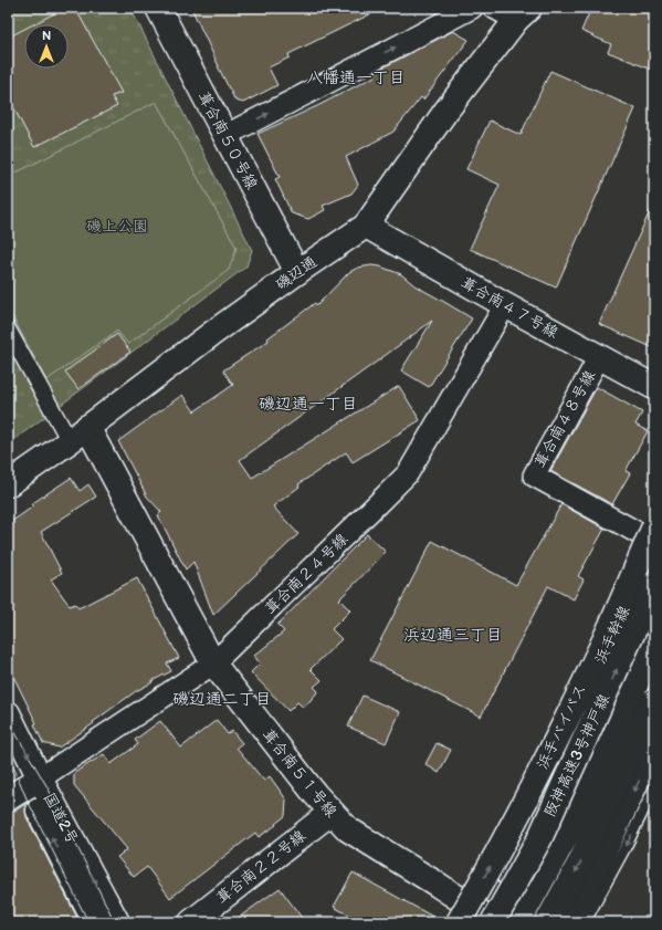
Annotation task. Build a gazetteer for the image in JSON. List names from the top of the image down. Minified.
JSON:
{"streets":{"main road":["葺合南５０号線","磯辺通","葺合南４７号線","浜手幹線","浜手バイパス","阪神高速3号神戸線","葺合南５１号線","国道2号","葺合南２２号線"],"street":["葺合南４８号線","葺合南２４号線"]},"crossings":[["葺合南５０号線","磯辺通"],["磯辺通","葺合南４７号線"],["磯辺通","葺合南５１号線"],["葺合南４７号線","葺合南４８号線"],["葺合南４７号線","葺合南２４号線"],["葺合南４８号線","浜手幹線"],["葺合南２４号線","葺合南５１号線"],["葺合南２４号線","国道2号"],["浜手幹線","阪神高速3号神戸線"],["浜手幹線","葺合南５１号線"],["阪神高速3号神戸線","葺合南５１号線"],["葺合南５１号線","葺合南２２号線"]],"districts":["八幡通一丁目","磯辺通一丁目","浜辺通三丁目","磯辺通二丁目"],"parks":["磯上公園"],"north":"top"}
